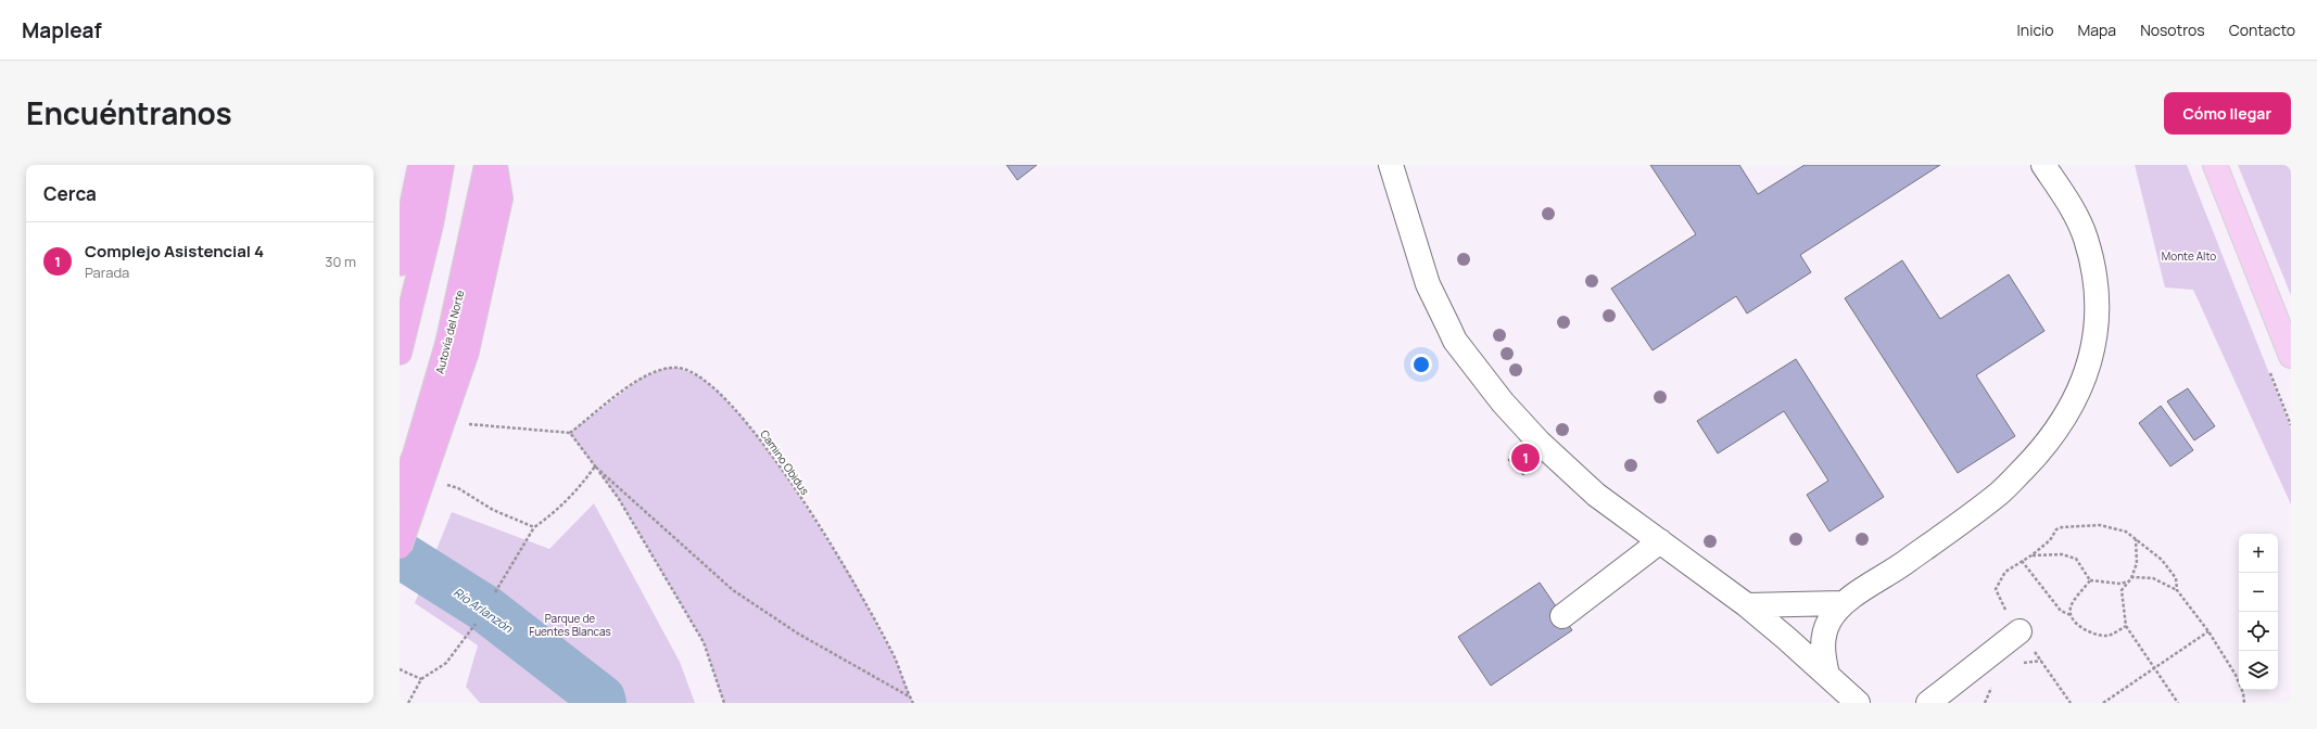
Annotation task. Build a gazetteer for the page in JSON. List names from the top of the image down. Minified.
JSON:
{"streets":{"highway":["Autovía del Norte"],"path":["Camino Obidus"]},"water":["Río Arlanzón"],"parks":["Monte Alto","Parque de Fuentes Blancas"],"page":{"header":"Mapleaf","nav":["Inicio","Mapa","Nosotros","Contacto"],"title":"Encuéntranos","buttons":"Cómo llegar","heading":"Cerca","list":[{"mark":"1","name":"Complejo Asistencial 4","note":"Parada","value":"30 m"}],"pins":"1","map_buttons":["+","−"]}}
